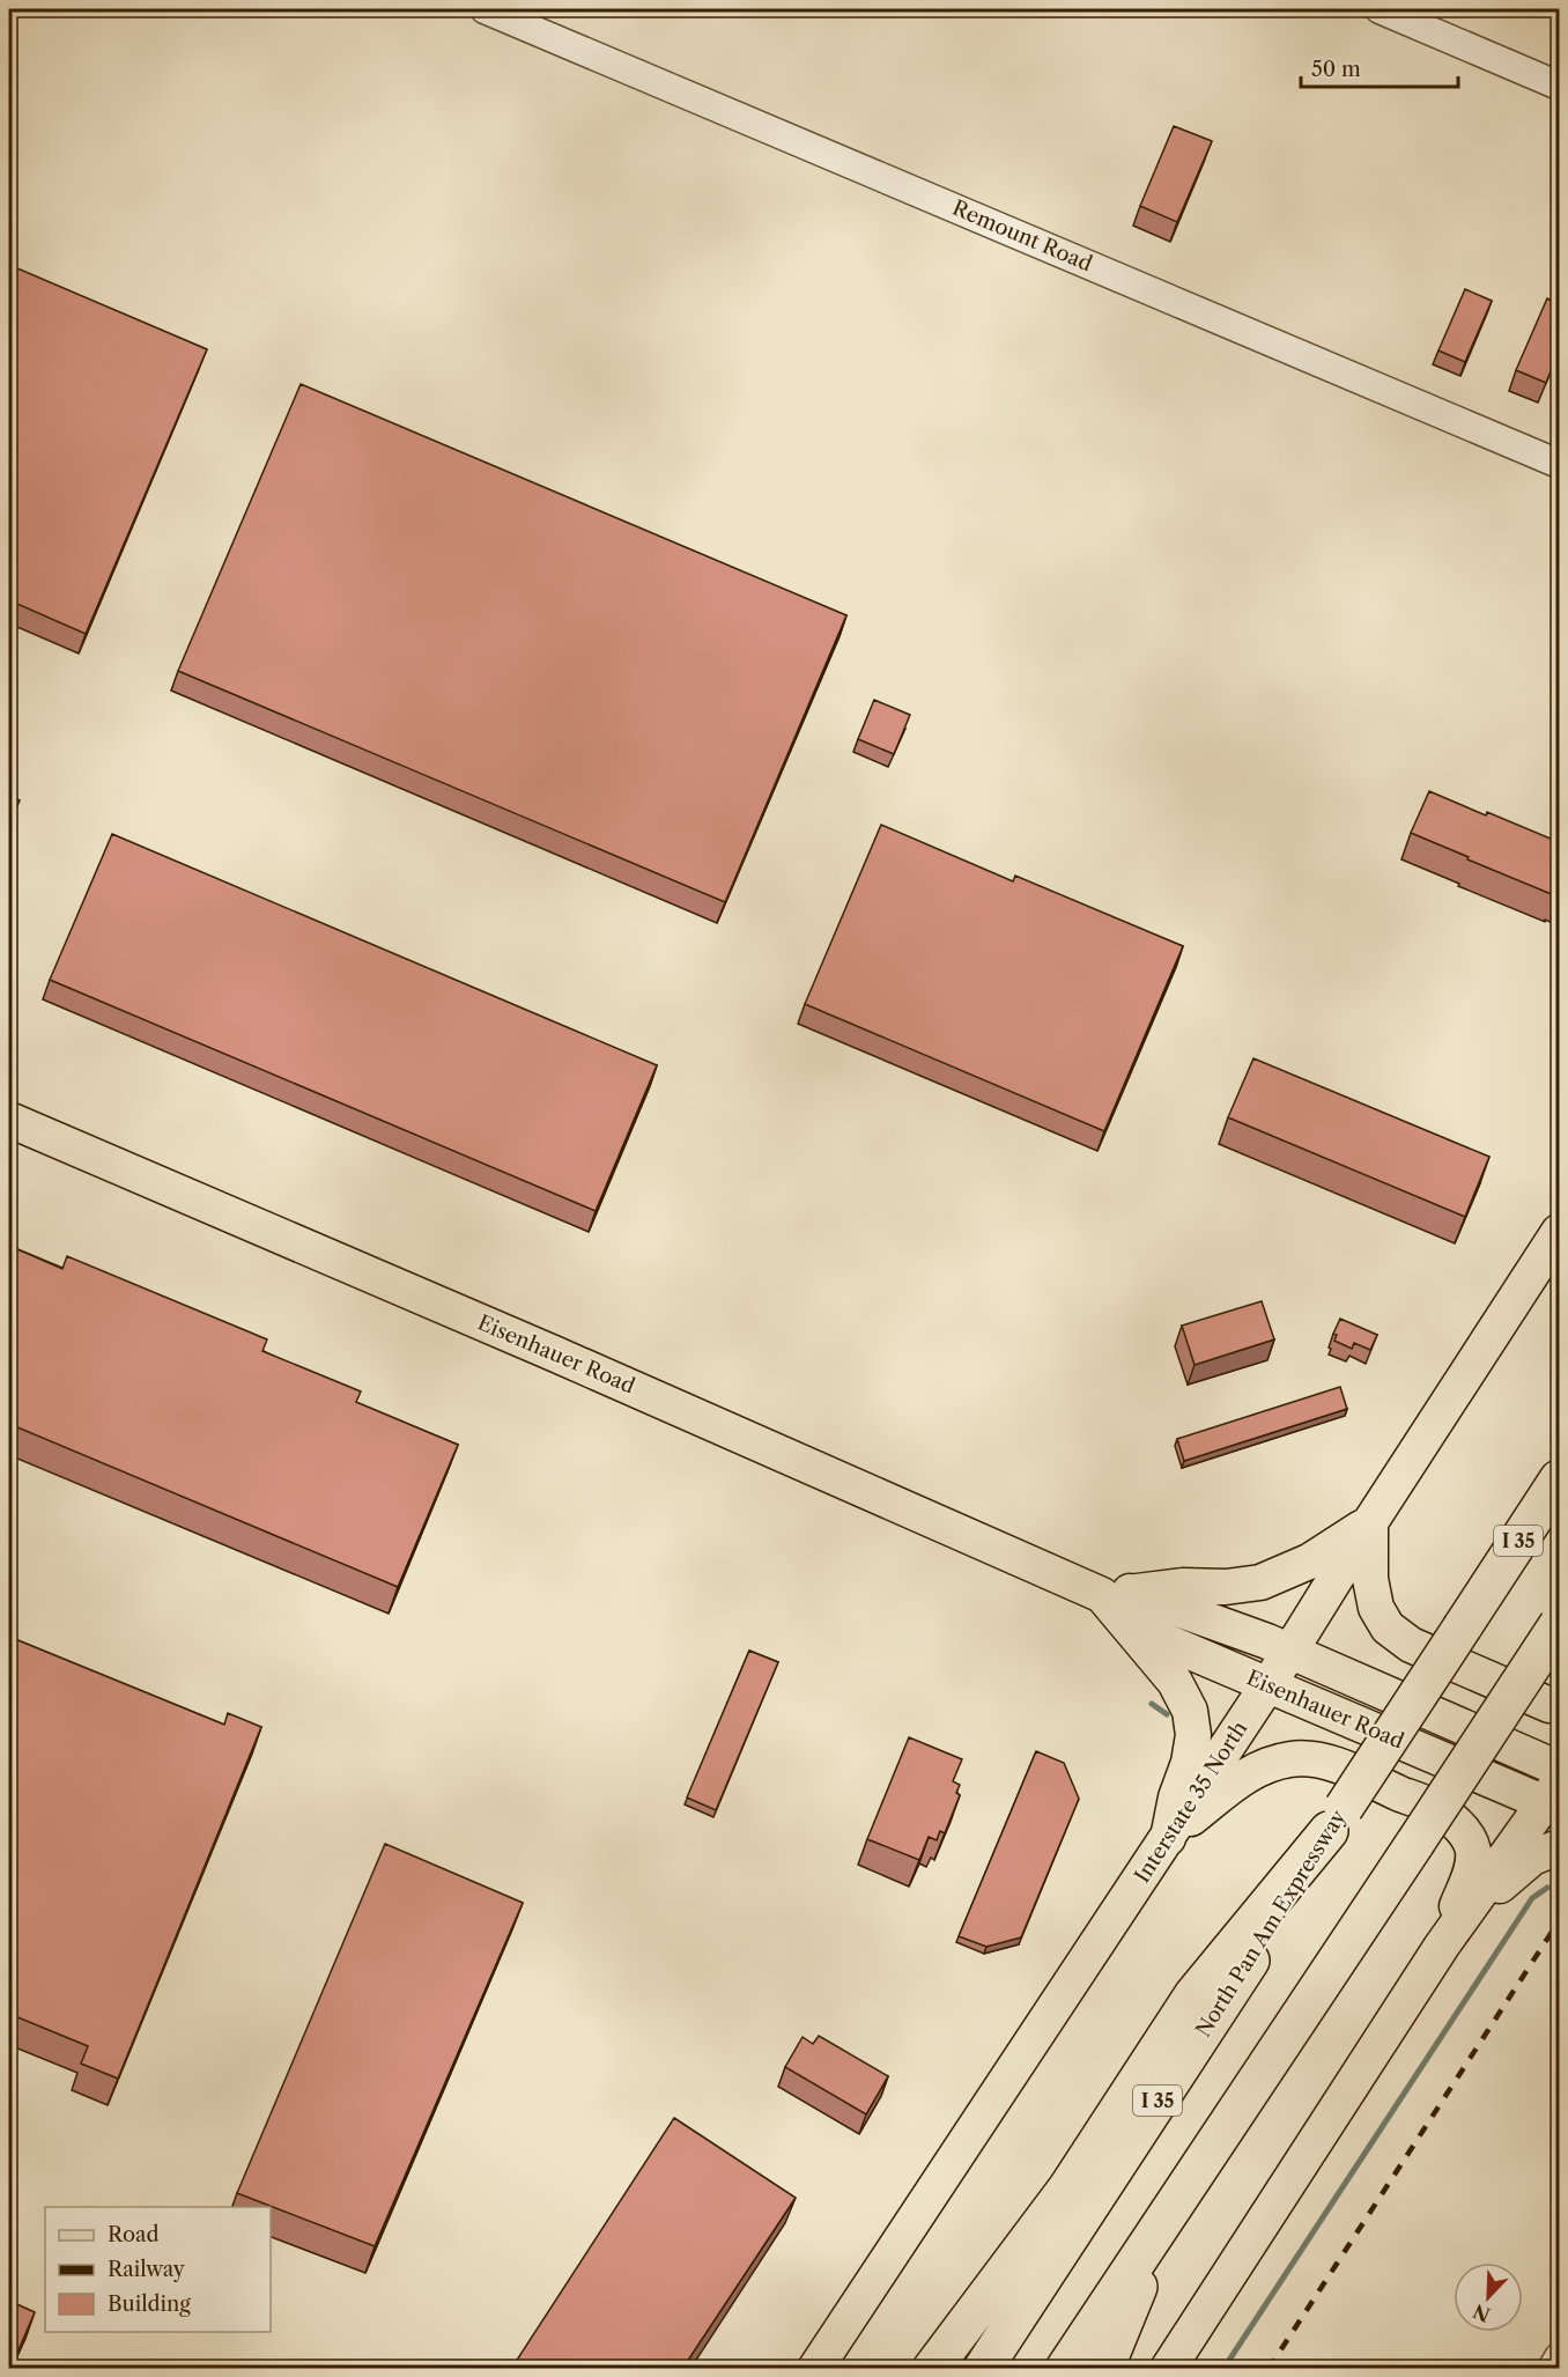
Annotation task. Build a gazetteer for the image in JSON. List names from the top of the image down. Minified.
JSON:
{"streets":{"highway":["I 35","North Pan Am Expressway"],"main road":["Eisenhauer Road","Interstate 35 North"],"street":["Remount Road"]},"crossings":[["Eisenhauer Road","Interstate 35 North"]],"legend":["Road","Railway","Building"],"scale_bar":"50 m","north":"bottom left"}
